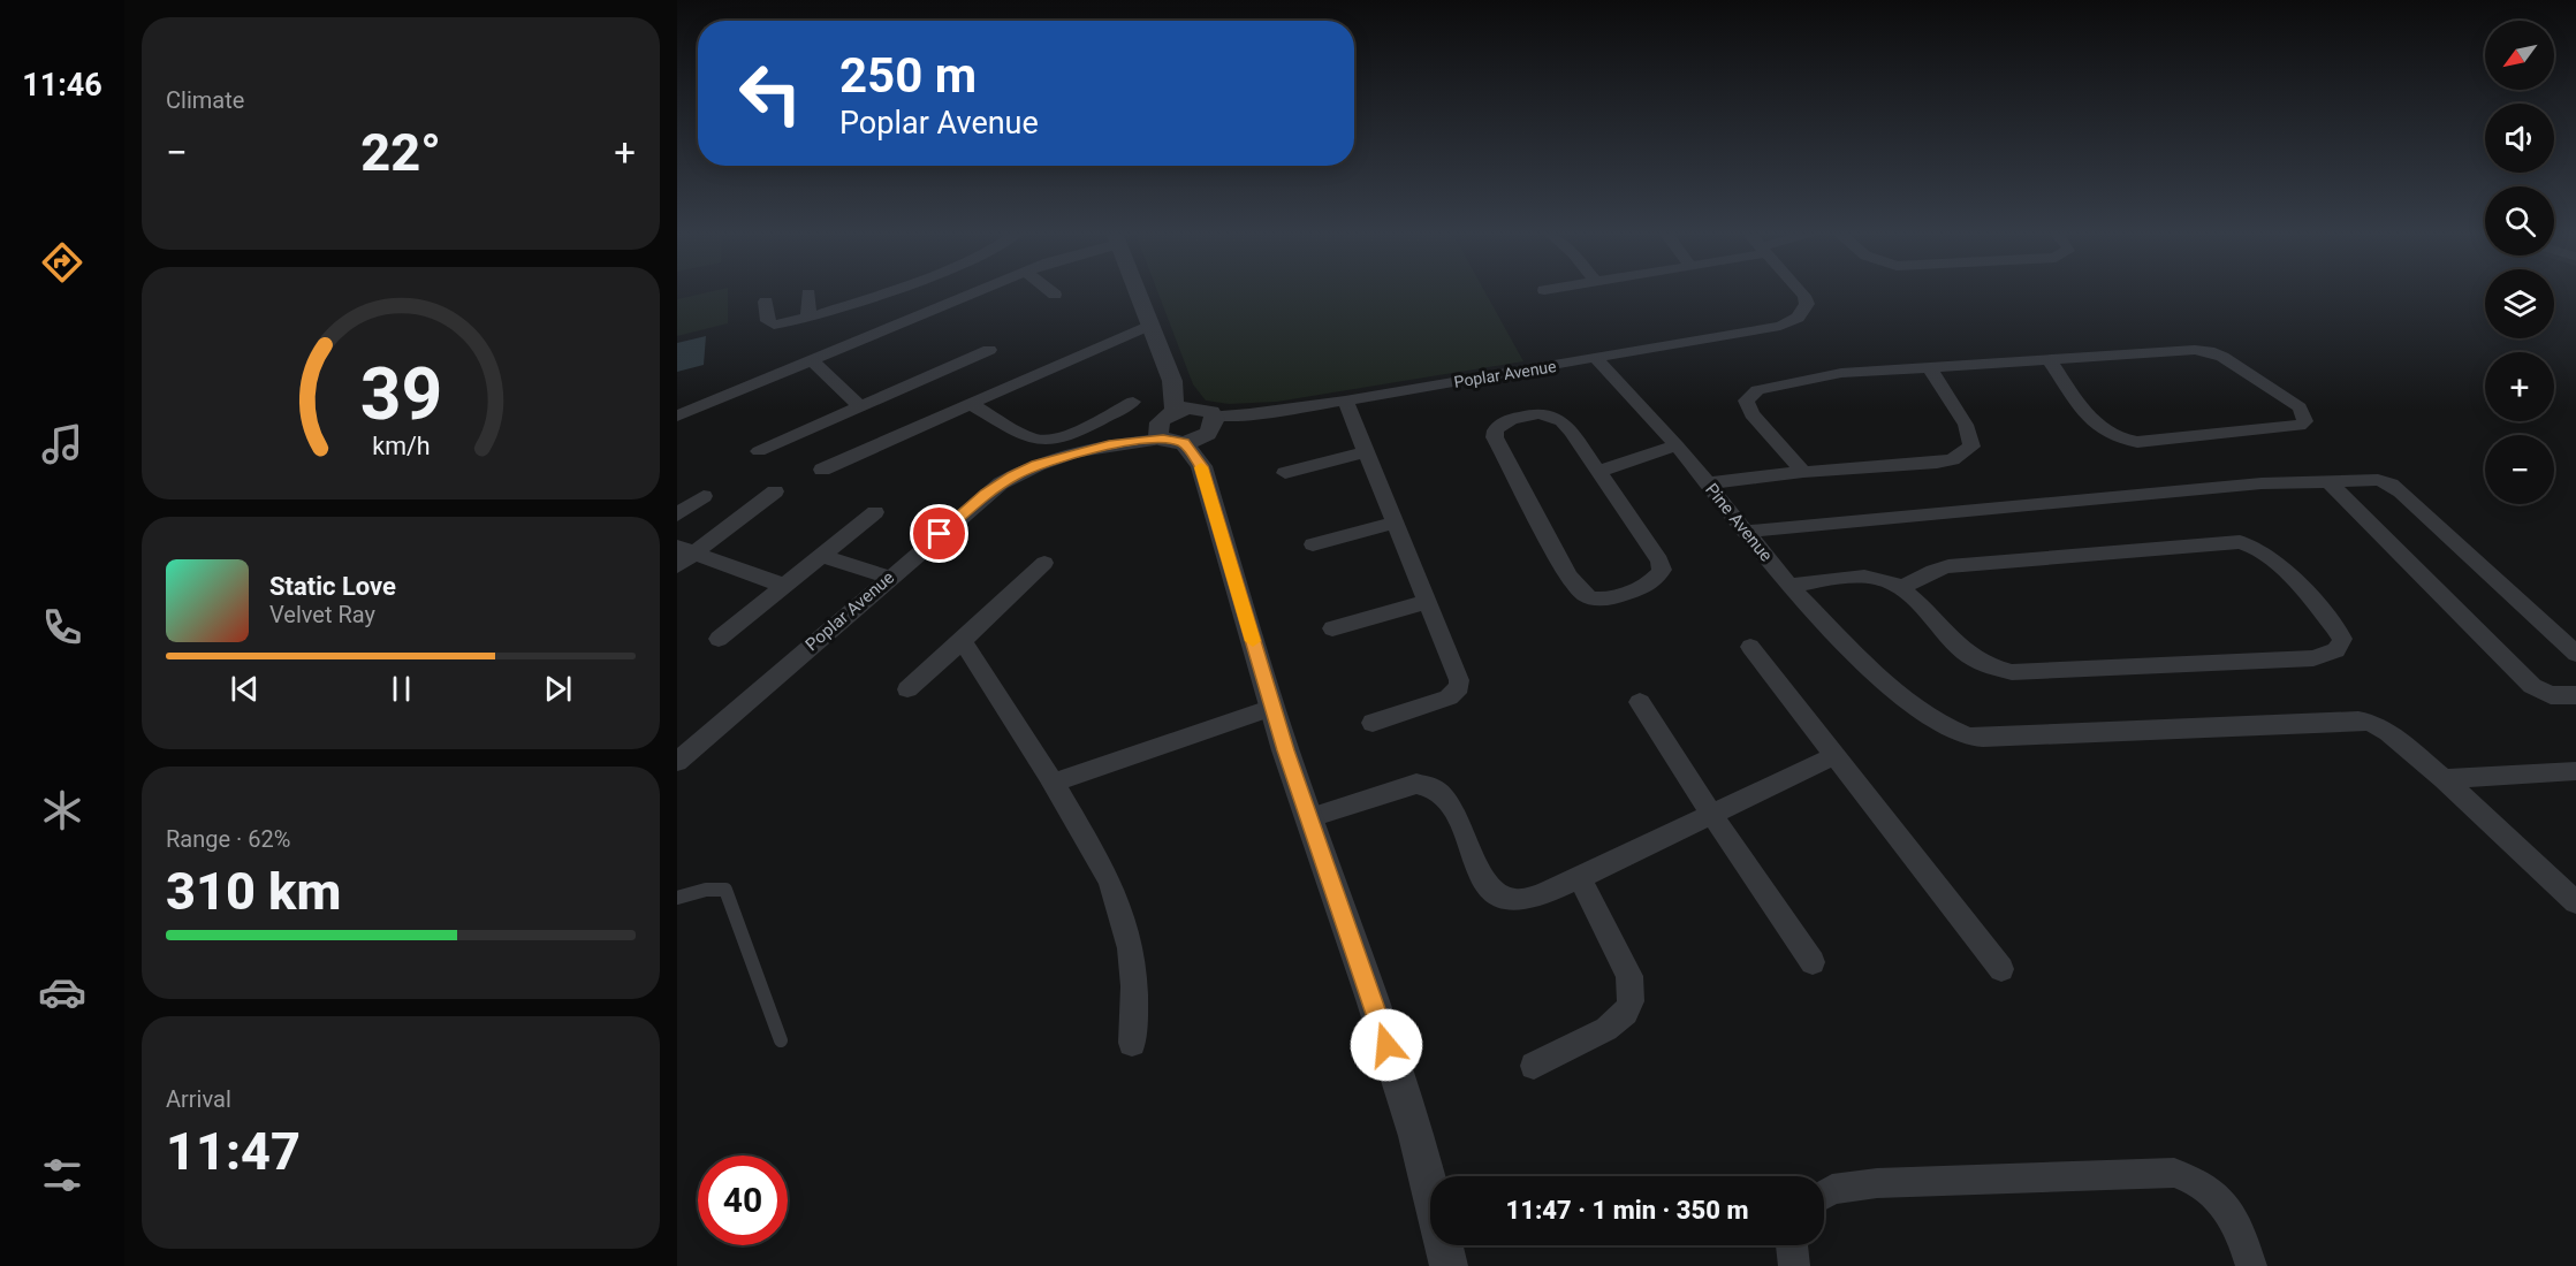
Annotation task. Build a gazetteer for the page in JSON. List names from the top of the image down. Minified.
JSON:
{"streets":{"street":["Poplar Avenue","Pine Avenue"]},"crossings":[["Poplar Avenue","Pine Avenue"]],"north":"bottom left","page":{"tabs":"11:46","tile":["Climate",["Range · 62%","310 km"],["Arrival","11:47"]],"map_buttons":["+","−"],"turn":["250 m","Poplar Avenue"],"heat":["−","22°","+"],"song":["Static Love","Velvet Ray"],"limit":"40","trip":"11:47 · 1 min · 350 m","gauge":["39","km/h"]}}
